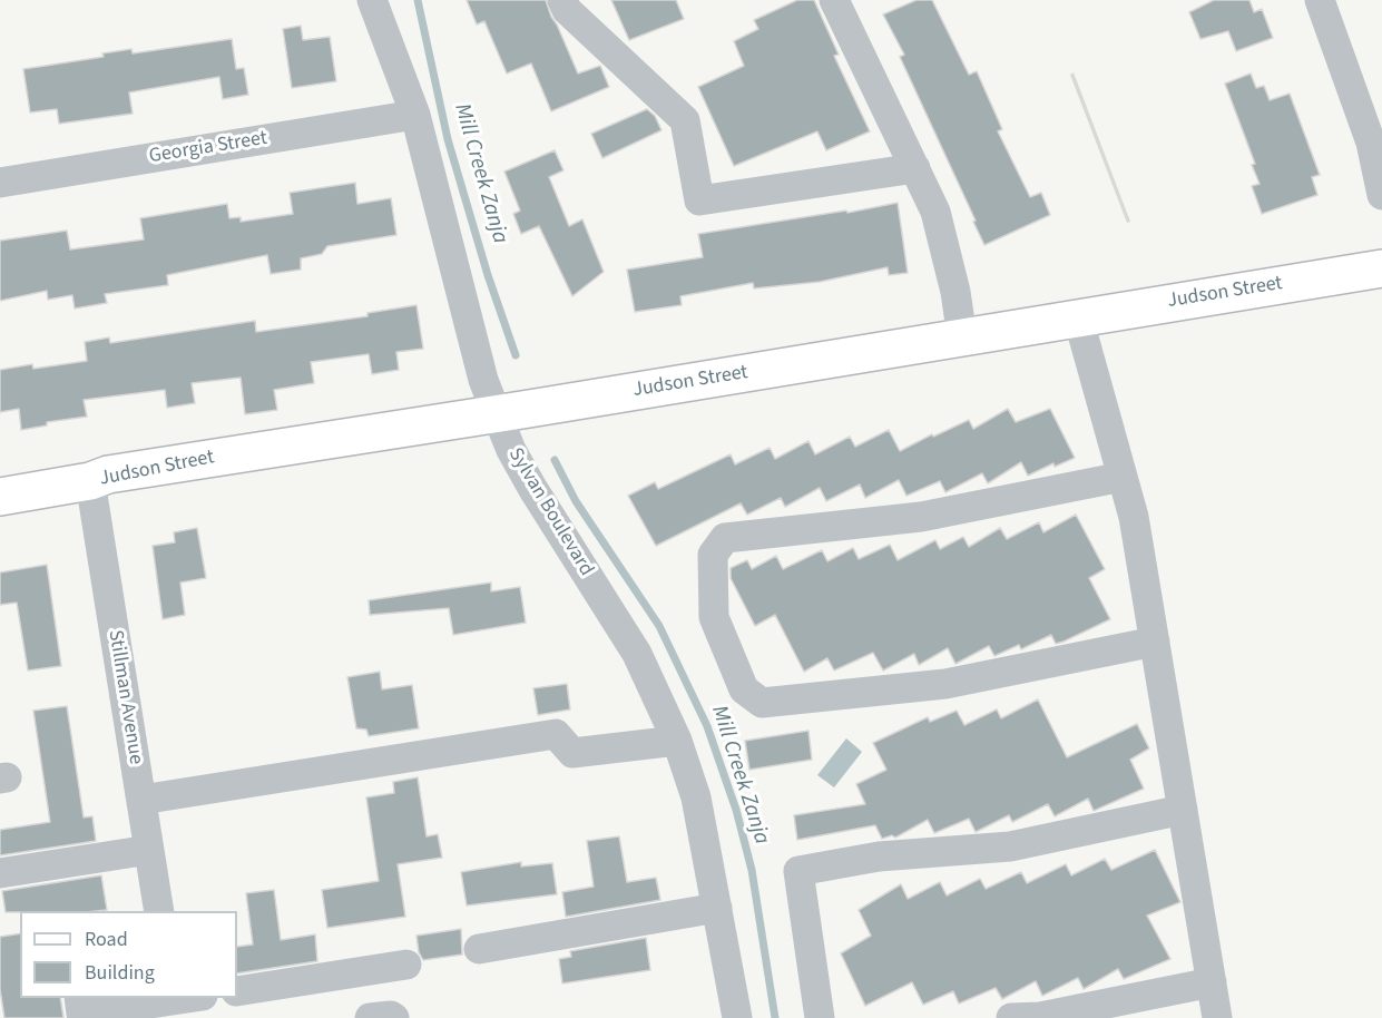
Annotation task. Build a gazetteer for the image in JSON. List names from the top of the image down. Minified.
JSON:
{"streets":{"main road":["Judson Street"],"street":["Georgia Street","Sylvan Boulevard","Stillman Avenue"]},"crossings":[["Georgia Street","Sylvan Boulevard"],["Judson Street","Sylvan Boulevard"],["Judson Street","Stillman Avenue"]],"water":["Mill Creek Zanja"],"legend":["Road","Building"]}
